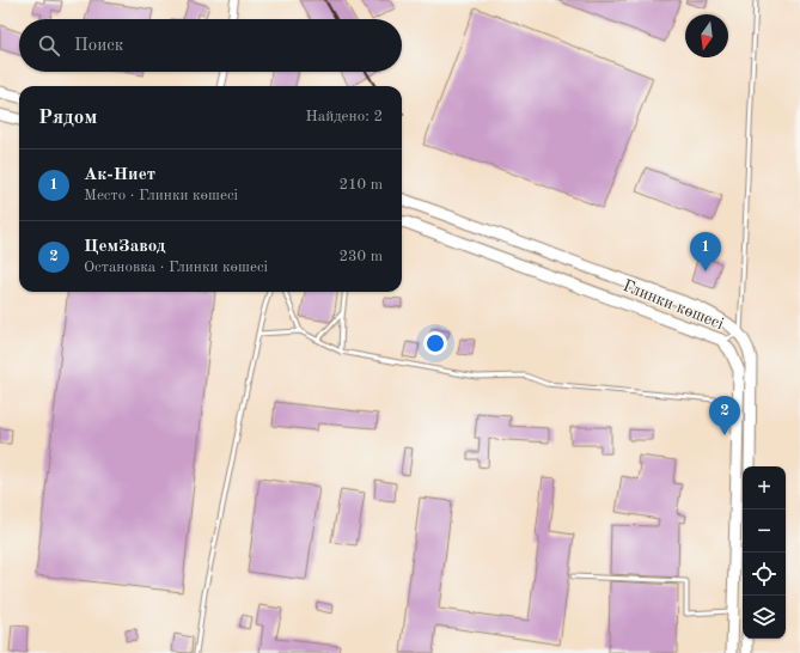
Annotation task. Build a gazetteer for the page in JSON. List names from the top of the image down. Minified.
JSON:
{"streets":{"main road":["Глинки көшесі"]},"north":"bottom","page":{"search":"Поиск","heading":["Рядом","Найдено: 2"],"list":[{"mark":"1","name":"Ак-Ниет","note":"Место · Глинки көшесі","value":"210 m"},{"mark":"2","name":"ЦемЗавод","note":"Остановка · Глинки көшесі","value":"230 m"}],"pins":["1","2"],"map_buttons":["+","−"]}}
